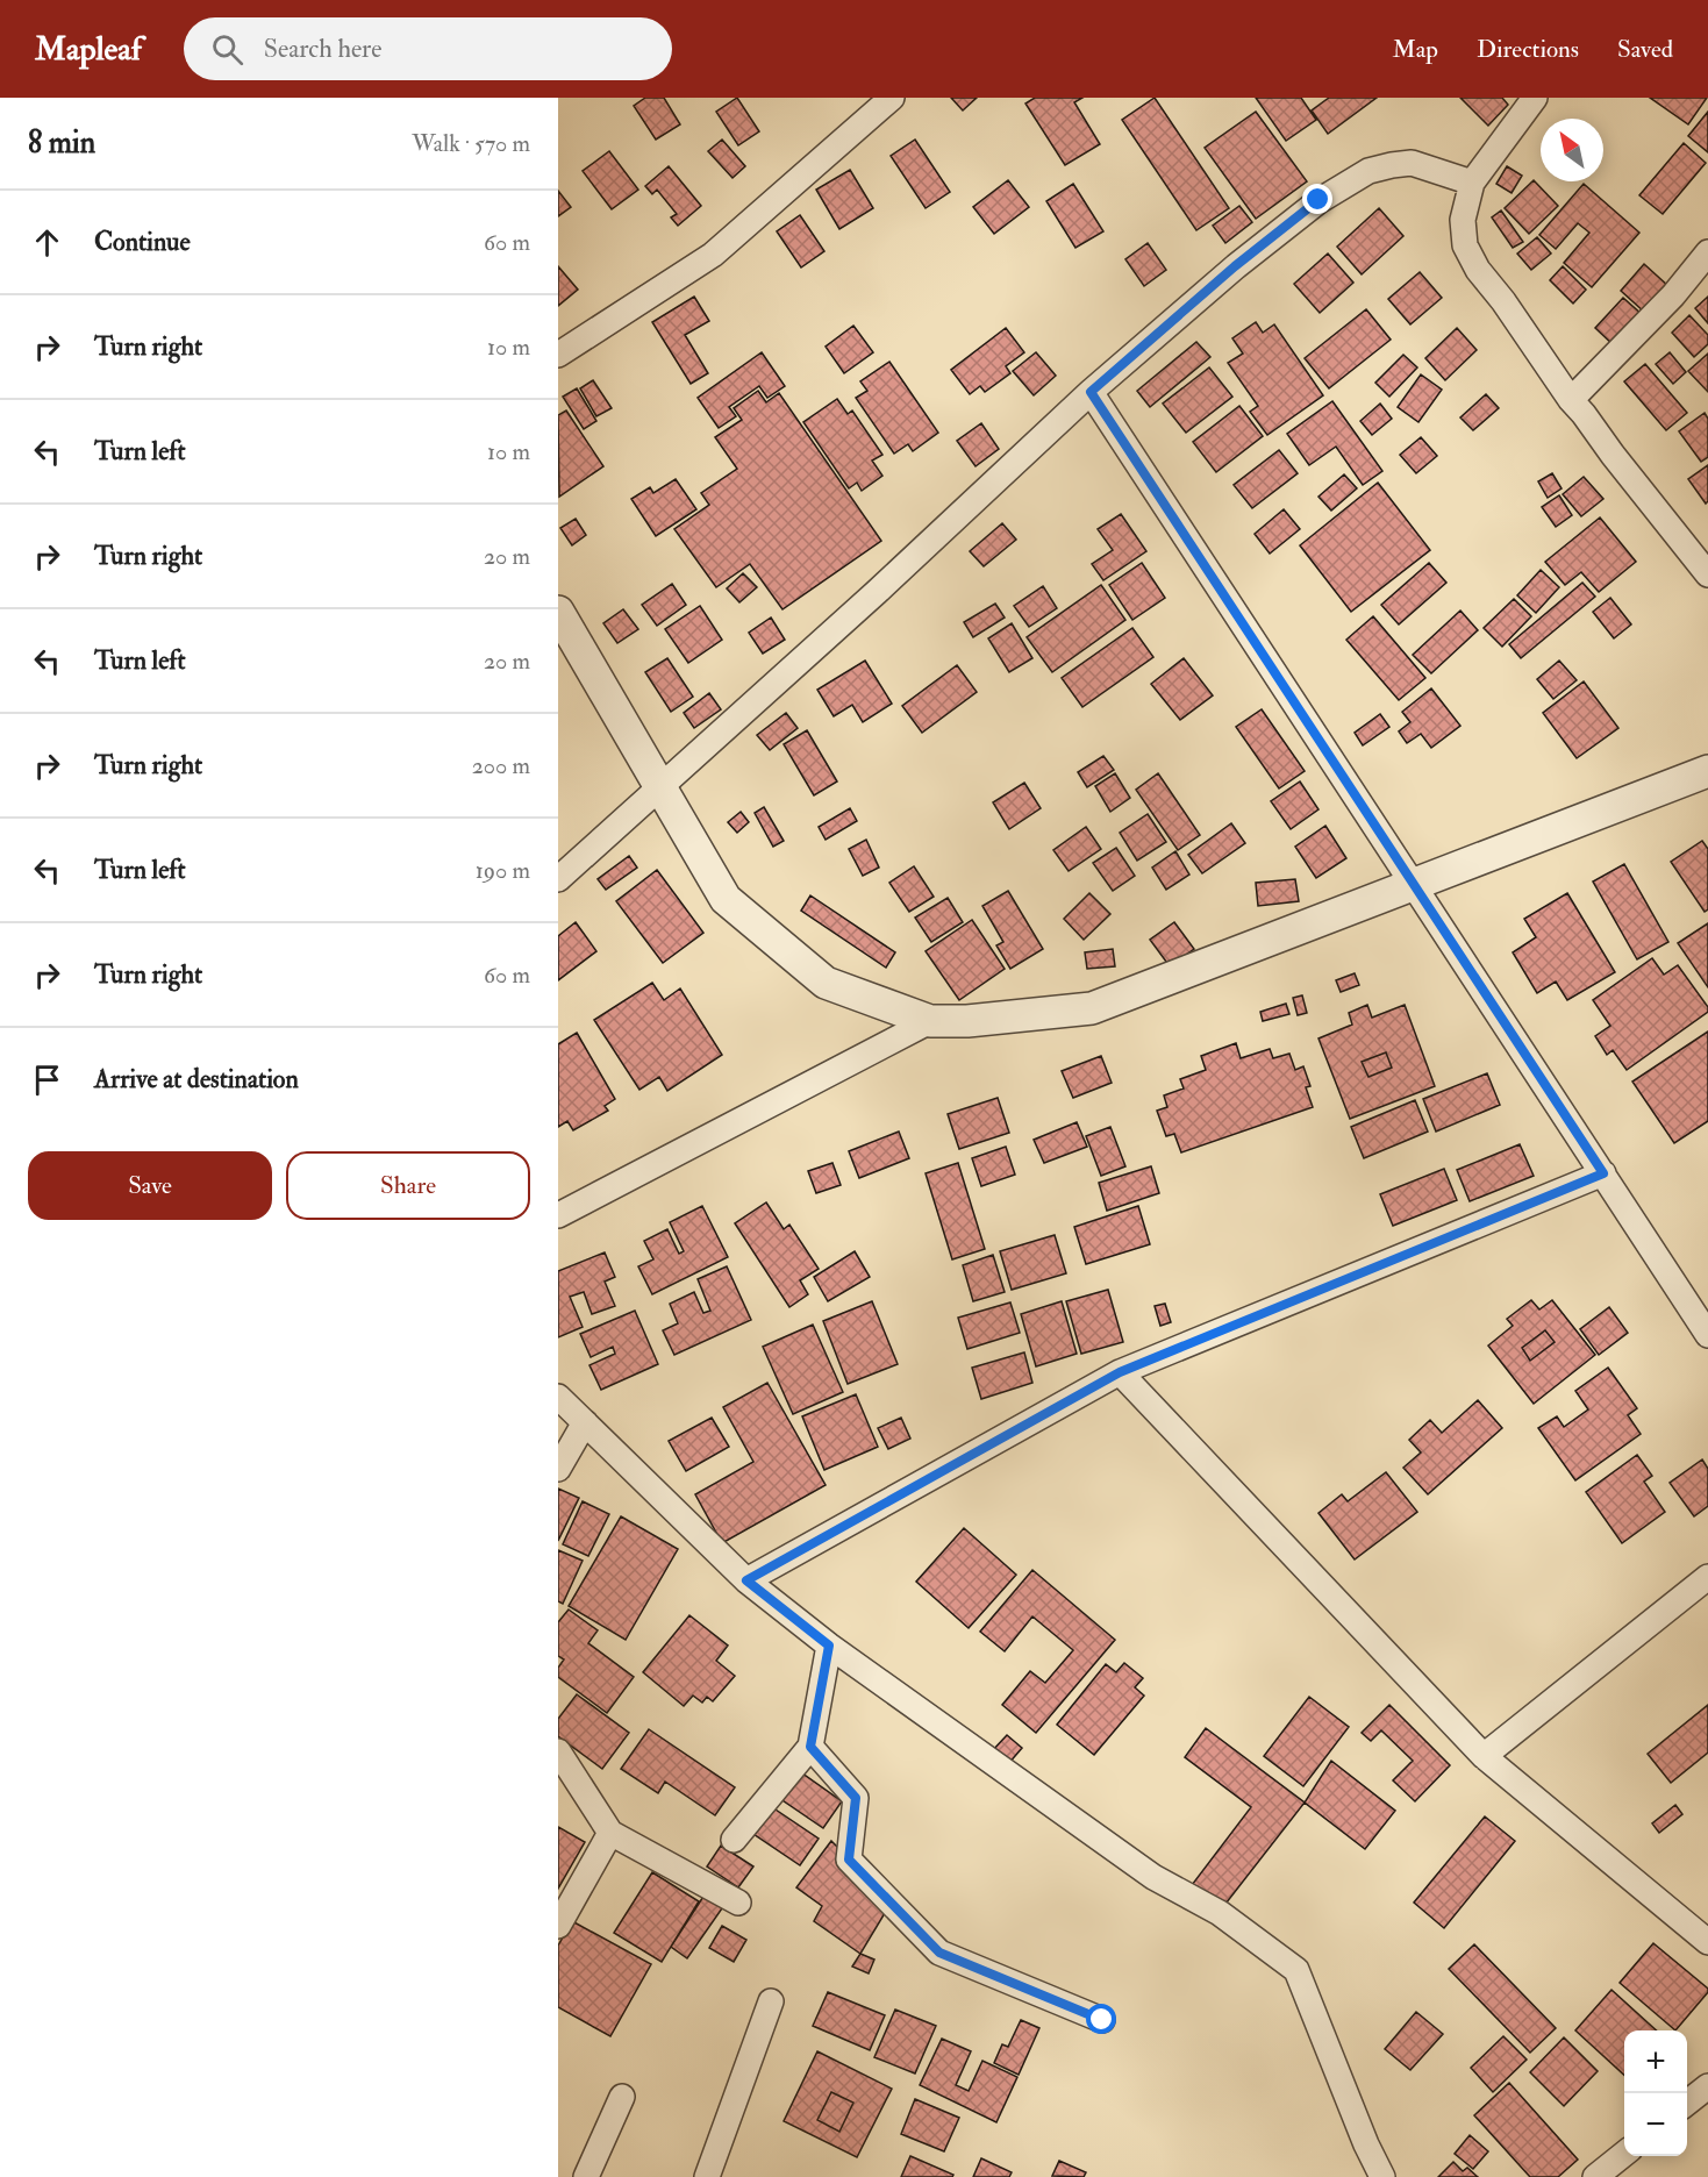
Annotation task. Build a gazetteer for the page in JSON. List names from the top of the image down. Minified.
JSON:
{"north":"top left","page":{"header":"Mapleaf","search":"Search here","nav":["Map","Directions","Saved"],"heading":["8 min","Walk · 570 m"],"list":[["Continue","60 m"],["Turn right","10 m"],["Turn left","10 m"],["Turn right","20 m"],["Turn left","20 m"],["Turn right","200 m"],["Turn left","190 m"],["Turn right","60 m"],"Arrive at destination"],"buttons":["Save","Share"],"map_buttons":["+","−"]}}
